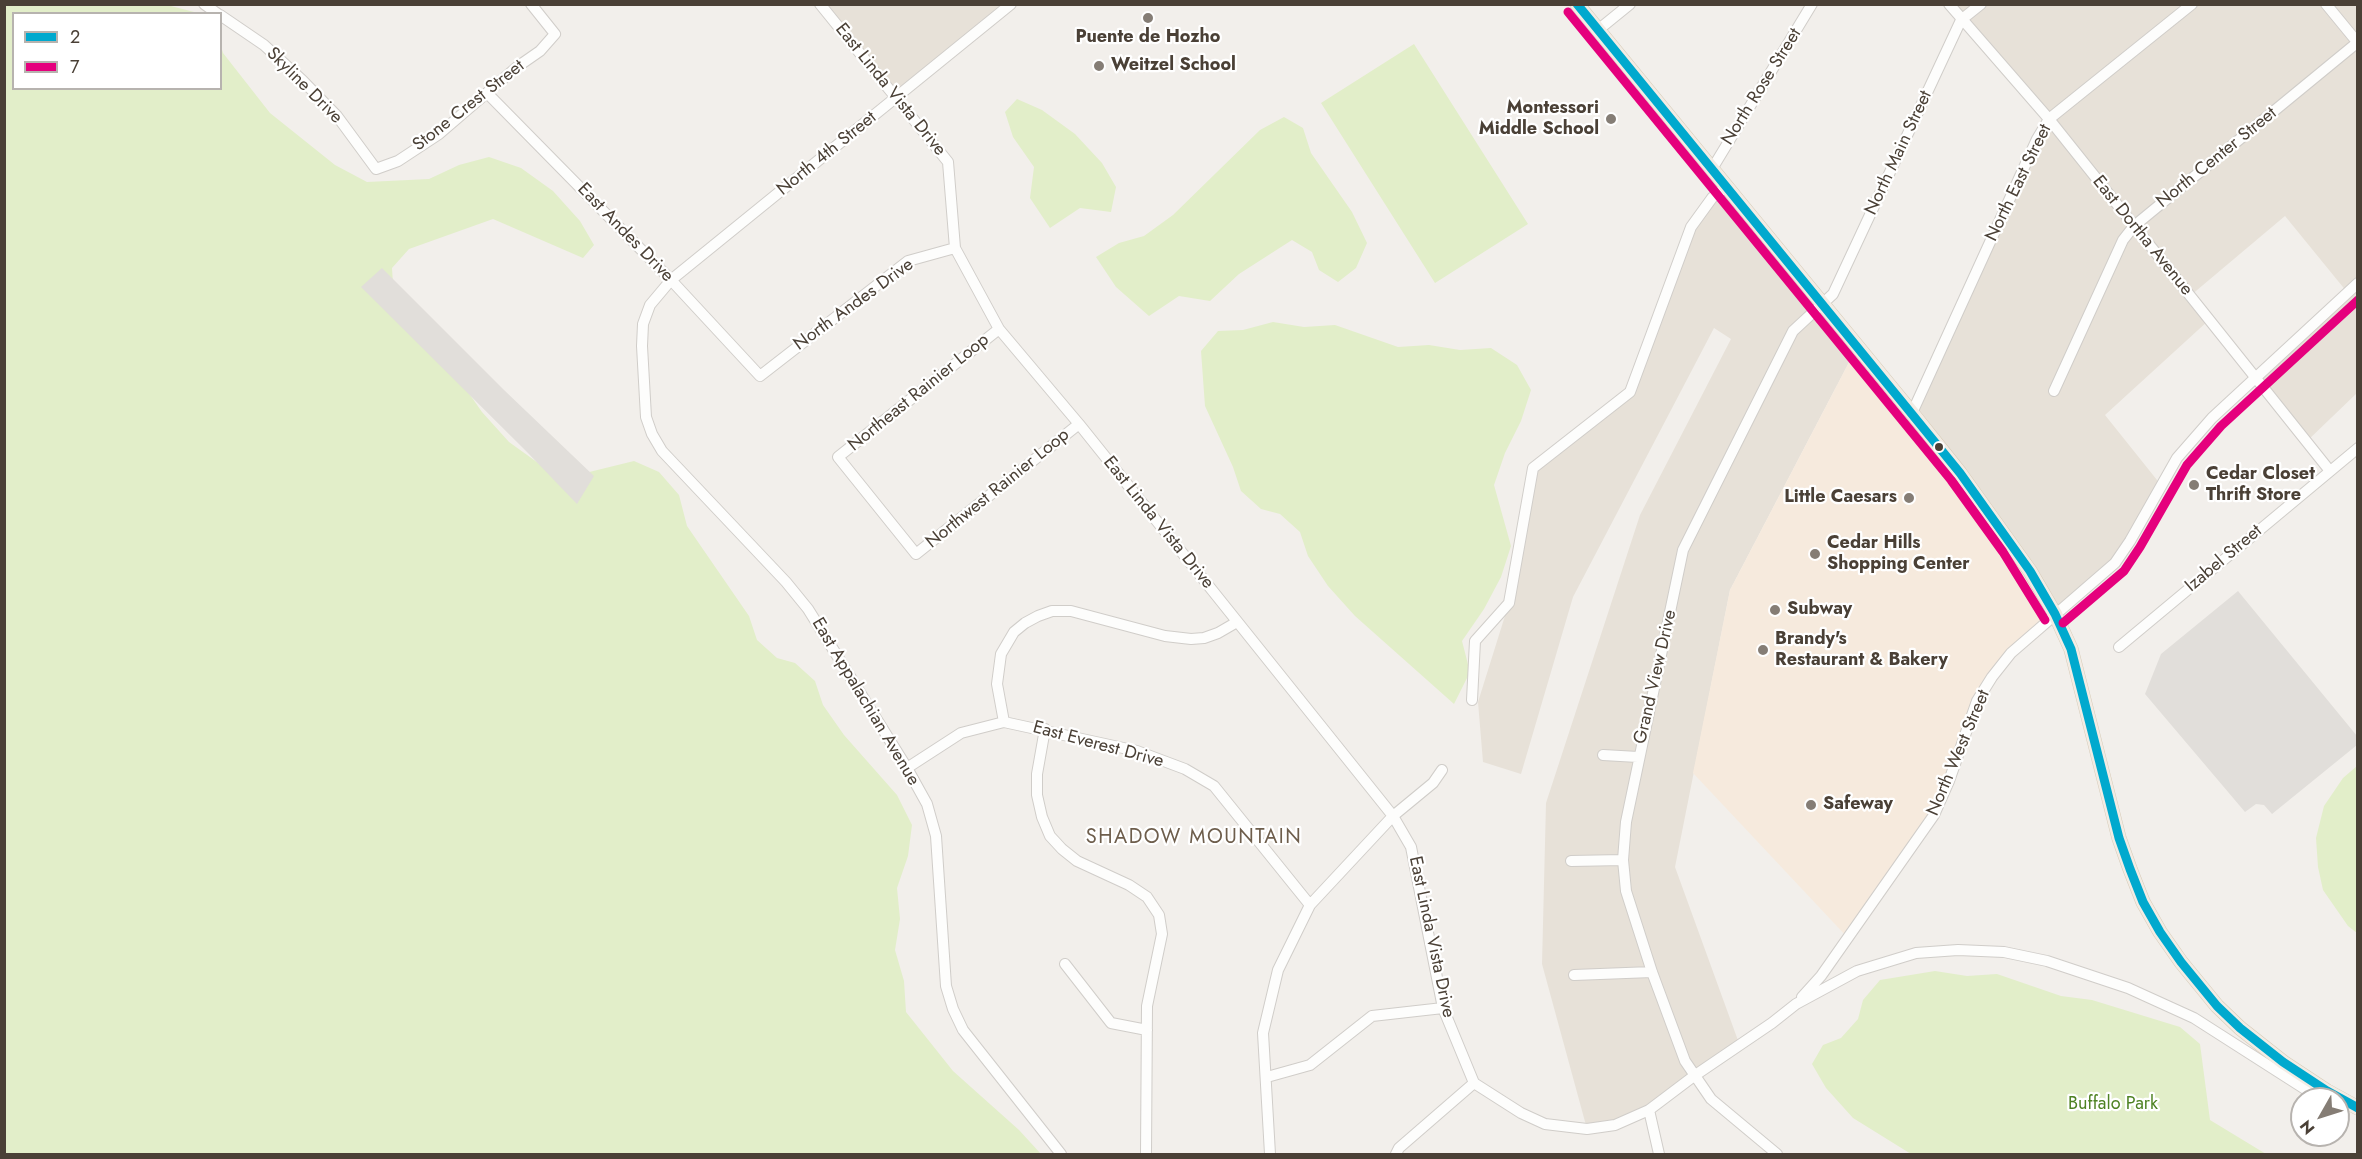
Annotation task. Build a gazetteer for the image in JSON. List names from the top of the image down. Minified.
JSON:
{"streets":{"street":["Skyline Drive","North Rose Street","East Linda Vista Drive","Stone Crest Street","North Main Street","North 4th Street","North Center Street","North East Street","East Andes Drive","East Dortha Avenue","North Andes Drive","Northeast Rainier Loop","Northwest Rainier Loop","Izabel Street","Grand View Drive","East Appalachian Avenue","East Everest Drive","North West Street"]},"crossings":[["Skyline Drive","Stone Crest Street"],["East Linda Vista Drive","North 4th Street"],["East Linda Vista Drive","North Andes Drive"],["East Linda Vista Drive","Northeast Rainier Loop"],["East Linda Vista Drive","Northwest Rainier Loop"],["Stone Crest Street","East Andes Drive"],["North Main Street","East Dortha Avenue"],["North Main Street","Grand View Drive"],["North 4th Street","East Andes Drive"],["North 4th Street","East Appalachian Avenue"],["North Center Street","East Dortha Avenue"],["North East Street","East Dortha Avenue"],["East Andes Drive","North Andes Drive"],["East Andes Drive","East Appalachian Avenue"],["East Dortha Avenue","Izabel Street"],["East Dortha Avenue","North West Street"],["Northeast Rainier Loop","Northwest Rainier Loop"],["East Appalachian Avenue","East Everest Drive"]],"districts":["SHADOW MOUNTAIN"],"parks":["Buffalo Park"],"places":["Puente de Hozho","Weitzel School","Montessori Middle School","Cedar Closet Thrift Store","Little Caesars","Cedar Hills Shopping Center","Subway","Brandy's Restaurant & Bakery","Safeway"],"lines":["transit line 2","transit line 7"],"legend":["2","7"],"north":"bottom left"}
